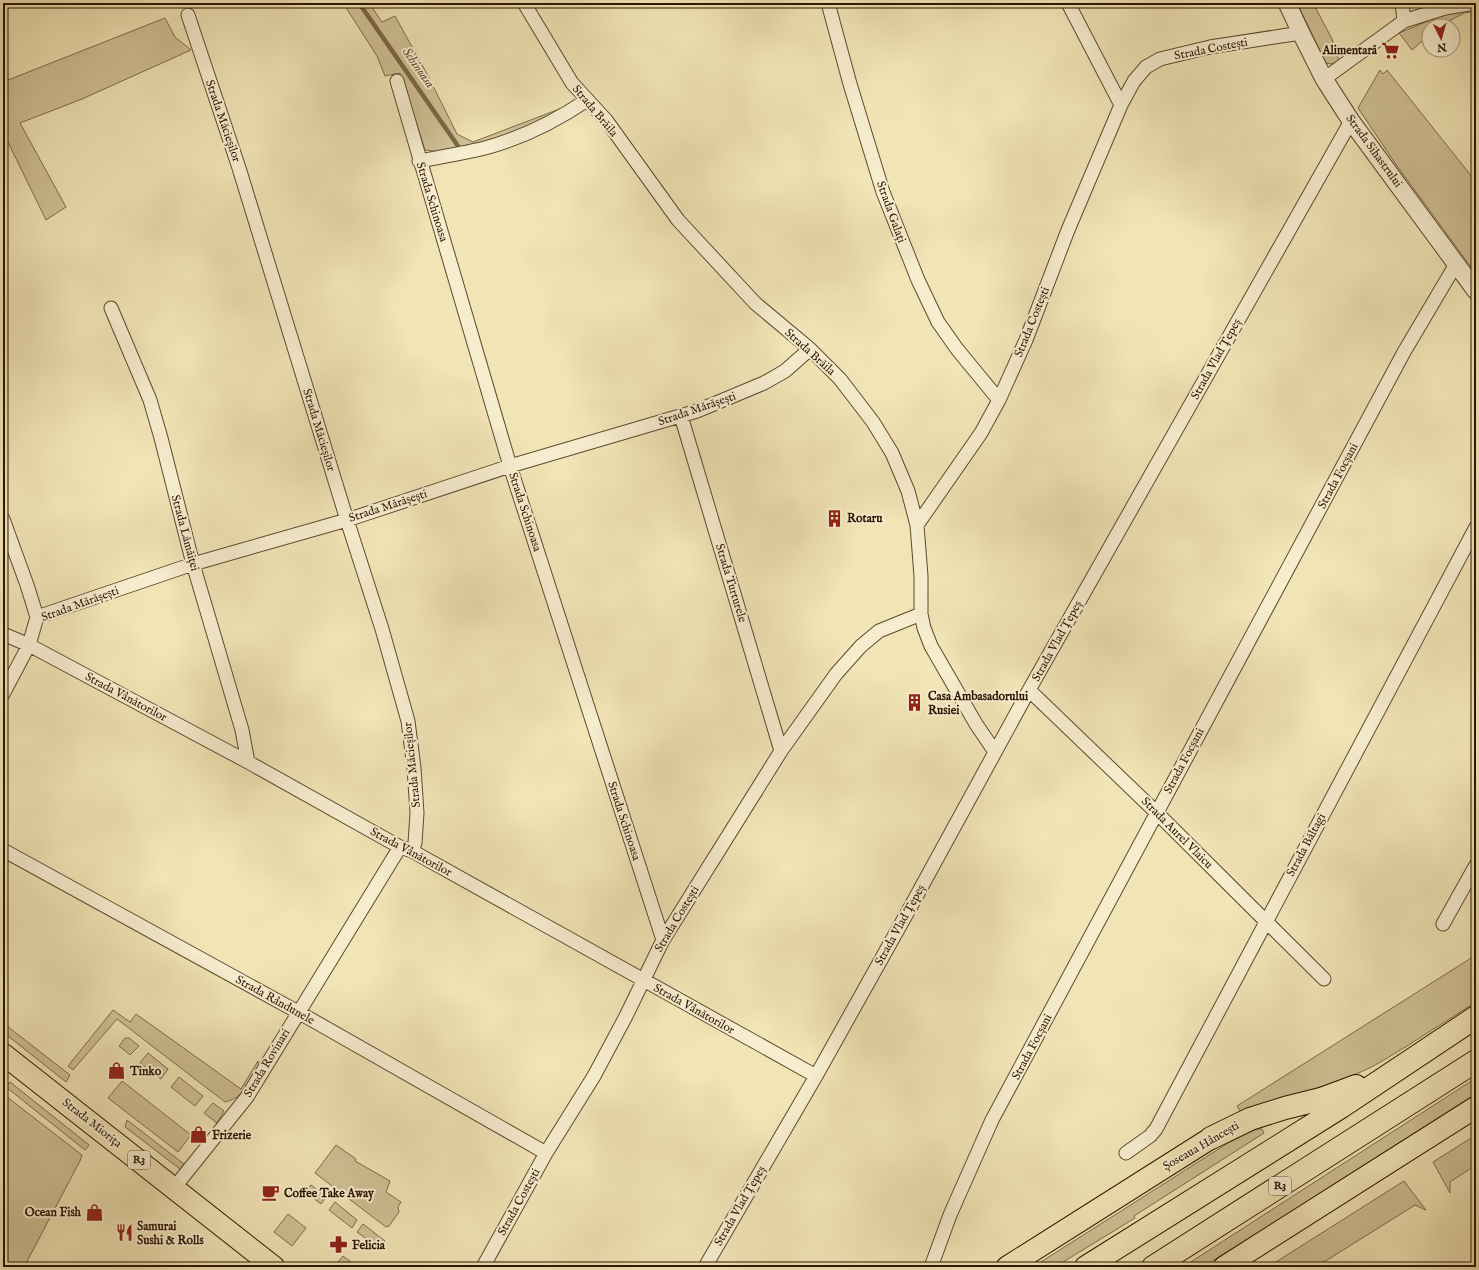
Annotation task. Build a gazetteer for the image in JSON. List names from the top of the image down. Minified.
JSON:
{"streets":{"highway":["Șoseaua Hâncești","R3"],"main road":["Strada Miorița"],"street":["Strada Costești","Strada Brăila","Strada Măcieșilor","Strada Sihastrului","Strada Schinoasa","Strada Galați","Strada Vlad Țepeș","Strada Mărășești","Strada Focșani","Strada Lămăiței","Strada Turturele","Strada Vânătorilor","Strada Aurel Vlaicu","Strada Băltagi","Strada Rândunele","Strada Rovinari"]},"crossings":[["Strada Costești","Strada Brăila"],["Strada Costești","Strada Sihastrului"],["Strada Costești","Strada Schinoasa"],["Strada Costești","Strada Galați"],["Strada Costești","Strada Turturele"],["Strada Costești","Strada Vânătorilor"],["Strada Costești","Strada Rândunele"],["Strada Brăila","Strada Vlad Țepeș"],["Strada Brăila","Strada Mărășești"],["Strada Măcieșilor","Strada Mărășești"],["Strada Măcieșilor","Strada Vânătorilor"],["Strada Măcieșilor","Strada Rovinari"],["Strada Sihastrului","Strada Vlad Țepeș"],["Strada Sihastrului","Strada Focșani"],["Strada Schinoasa","Strada Mărășești"],["Strada Vlad Țepeș","Strada Vânătorilor"],["Strada Vlad Țepeș","Strada Aurel Vlaicu"],["Strada Mărășești","Strada Lămăiței"],["Strada Mărășești","Strada Turturele"],["Strada Mărășești","Strada Vânătorilor"],["Strada Focșani","Strada Aurel Vlaicu"],["Strada Lămăiței","Strada Vânătorilor"],["Strada Vânătorilor","Strada Rovinari"],["Strada Aurel Vlaicu","Strada Băltagi"],["Strada Rândunele","Strada Rovinari"],["Strada Rovinari","Strada Miorița"]],"water":["Schinoasa"],"places":{"supermarket":["Alimentară"],"building":["Rotaru","Casa Ambasadorului Rusiei"],"shop":["Tinko","Frizerie","Ocean Fish"],"cafe":["Coffee Take Away"],"restaurant":["Samurai Sushi & Rolls"],"pharmacy":["Felicia"]},"north":"bottom"}
